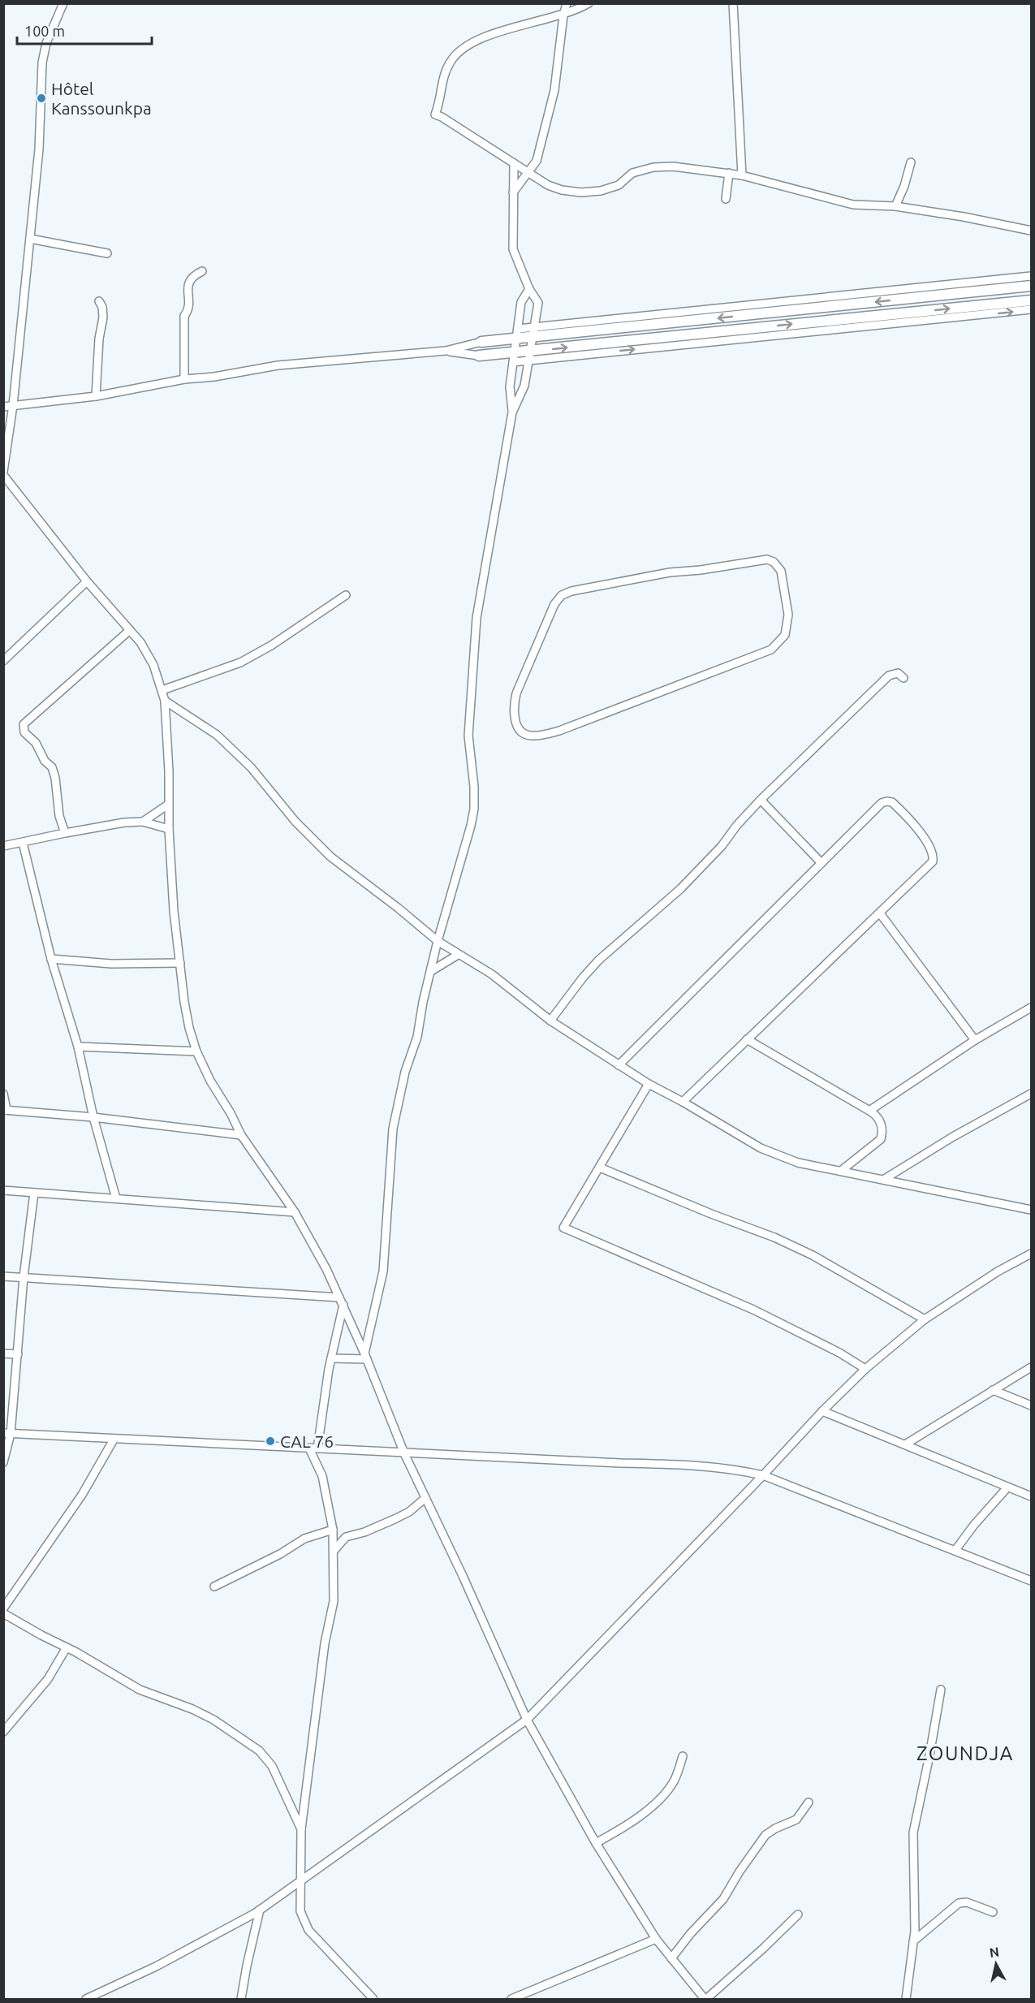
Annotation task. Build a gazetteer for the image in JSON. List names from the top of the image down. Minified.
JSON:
{"districts":["ZOUNDJA"],"places":["Hôtel Kanssounkpa","CAL 76"],"scale_bar":"100 m","north":"top"}
